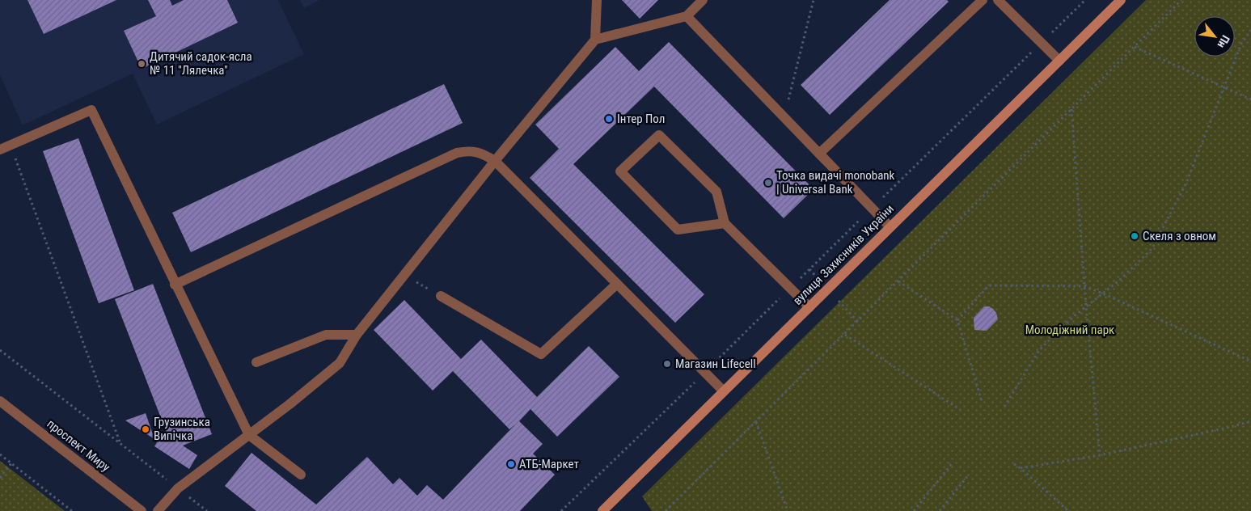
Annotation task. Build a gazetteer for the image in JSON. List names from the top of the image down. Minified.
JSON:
{"streets":{"main road":["вулиця Захисників України"],"street":["проспект Миру"]},"parks":["Молодіжний парк"],"places":["Дитячий садок-ясла № 11 \"Лялечка\"","Інтер Пол","Точка видачі monobank | Universal Bank","Скеля з овном","Магазин Lifecell","Грузинська Випічка","АТБ-Маркет"],"north":"bottom right"}
